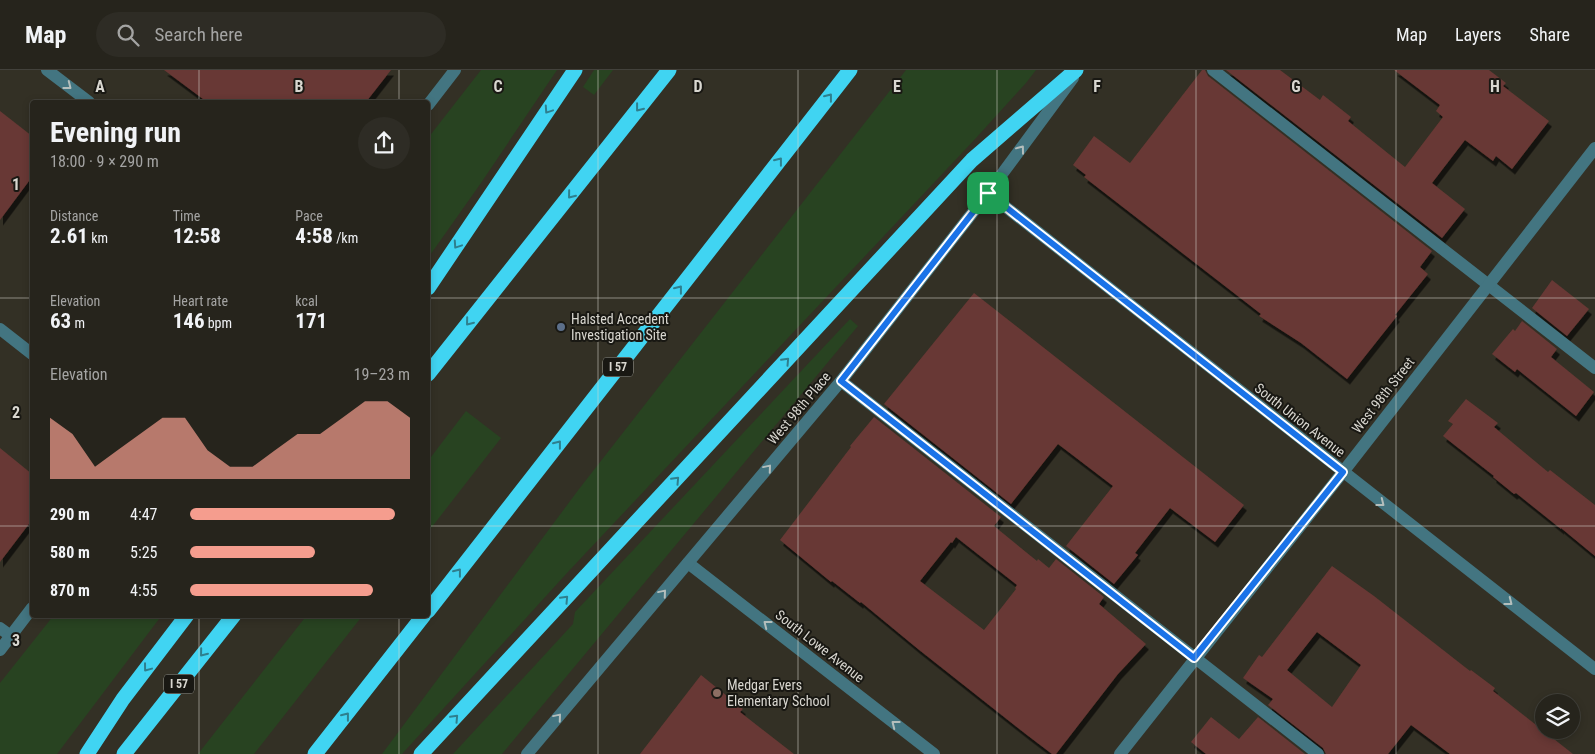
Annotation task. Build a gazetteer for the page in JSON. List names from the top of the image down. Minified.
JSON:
{"streets":{"highway":["I 57"],"street":["West 98th Street","West 98th Place","South Union Avenue","South Lowe Avenue"]},"crossings":[["West 98th Street","South Union Avenue"],["West 98th Place","South Union Avenue"],["West 98th Place","South Lowe Avenue"]],"one_way":["West 98th Place","South Union Avenue","South Lowe Avenue"],"places":["Halsted Accedent Investigation Site","Medgar Evers Elementary School"],"page":{"header":"Map","search":"Search here","nav":["Map","Layers","Share"],"heading":["Evening run","18:00 · 9 × 290 m"],"stats":[["Distance","2.61 km"],["Time","12:58"],["Pace","4:58 /km"],["Elevation","63 m"],["Heart rate","146 bpm"],["kcal","171"]],"chart":["Elevation","19–23 m"],"list":[{"name":"290 m","note":"4:47"},{"name":"580 m","note":"5:25"},{"name":"870 m","note":"4:55"}]},"grid":{"columns":["A","B","C","D","E","F","G","H"],"rows":["1","2","3"]}}
